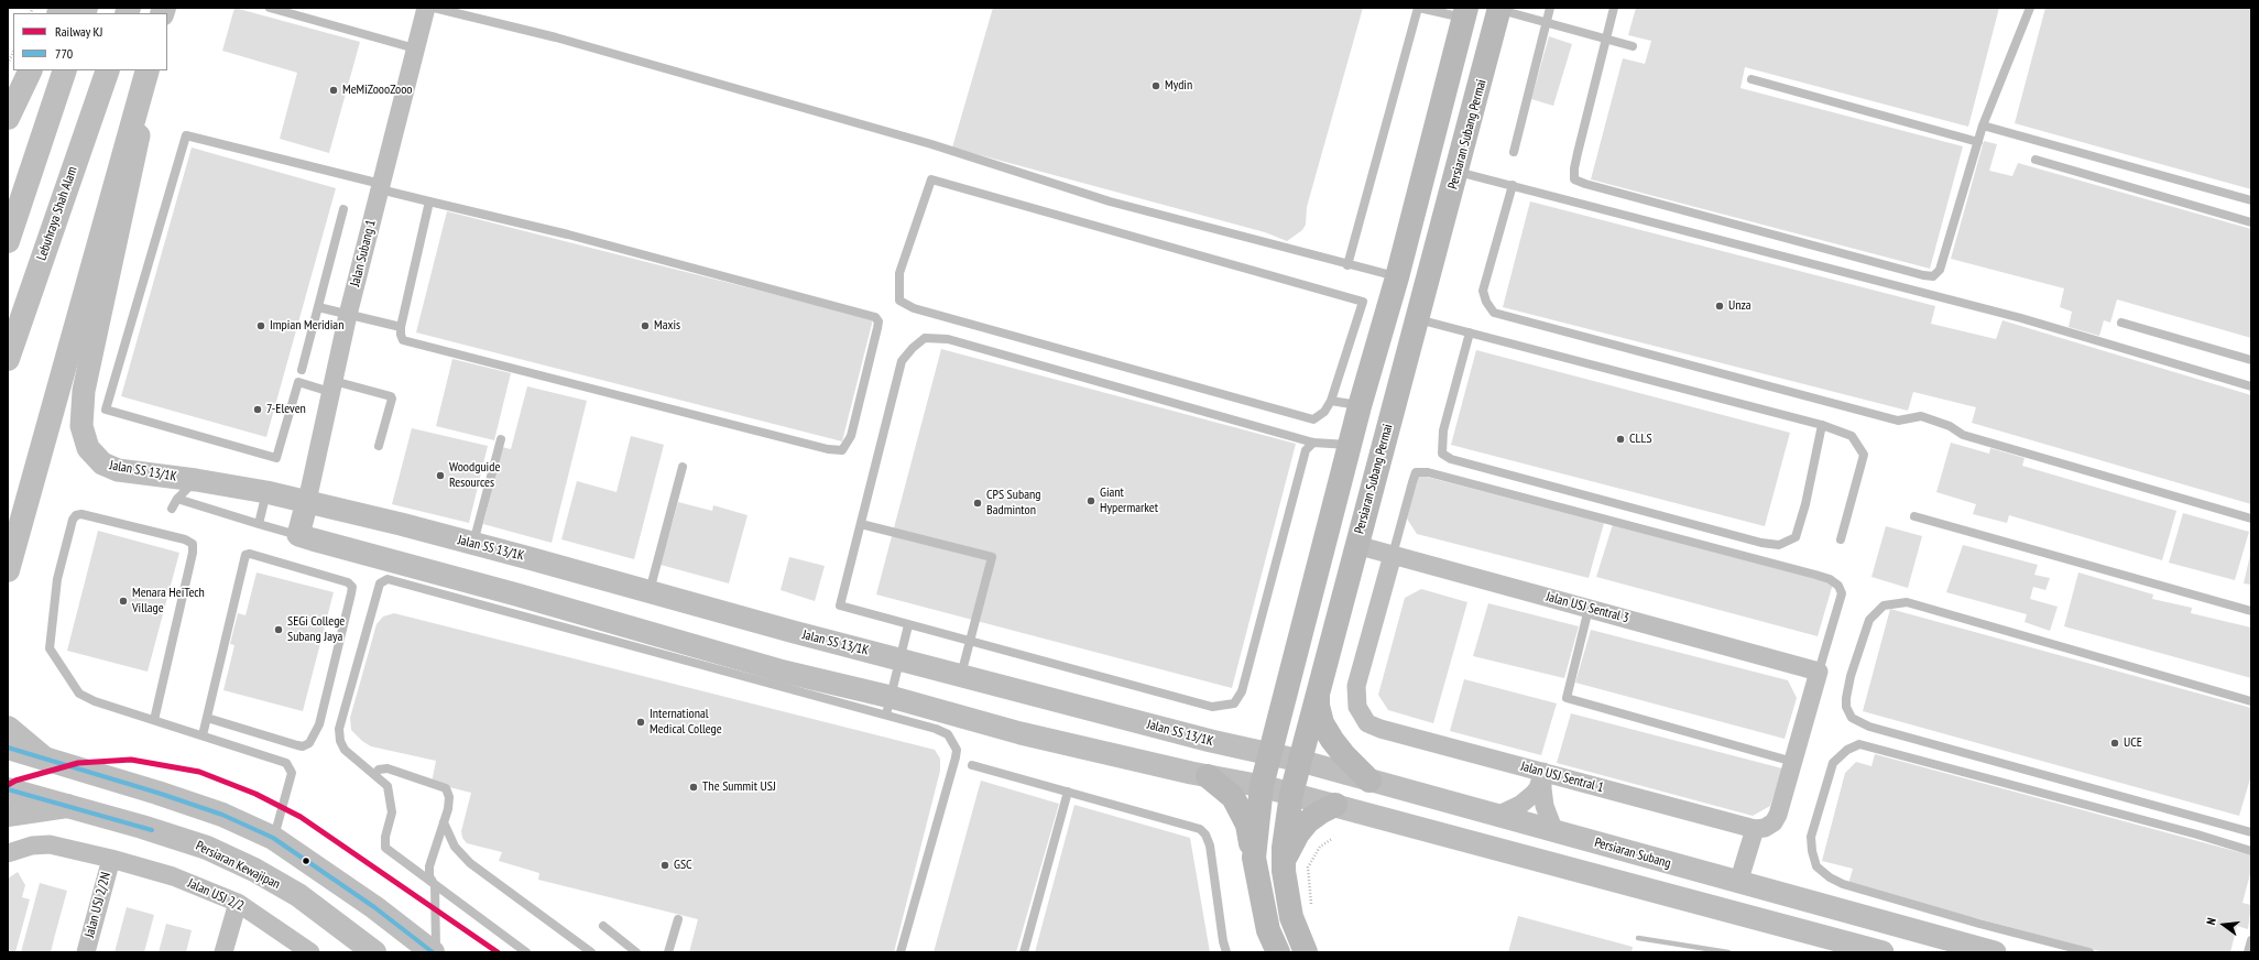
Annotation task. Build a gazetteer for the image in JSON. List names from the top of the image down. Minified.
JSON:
{"streets":{"main road":["Persiaran Subang Permai","Lebuhraya Shah Alam","Persiaran Kewajipan"],"street":["Jalan Subang 1","Jalan SS 13/1K","Jalan USJ Sentral 3","Jalan USJ Sentral 1","Persiaran Subang","Jalan USJ 2/2","Jalan USJ 2/2N"]},"crossings":[["Persiaran Subang Permai","Jalan USJ Sentral 3"],["Persiaran Subang Permai","Persiaran Subang"],["Jalan Subang 1","Jalan SS 13/1K"],["Jalan SS 13/1K","Persiaran Subang"],["Jalan USJ Sentral 3","Jalan USJ Sentral 1"],["Jalan USJ 2/2","Jalan USJ 2/2N"]],"places":["Mydin","MeMiZoooZooo","Unza","Impian Meridian","Maxis","7-Eleven","CLLS","Woodguide Resources","Giant Hypermarket","CPS Subang Badminton","Menara HeiTech Village","SEGi College Subang Jaya","International Medical College","UCE","The Summit USJ","GSC"],"lines":["transit line 770","rail line KJ"],"legend":["Railway KJ","770"],"north":"left"}
